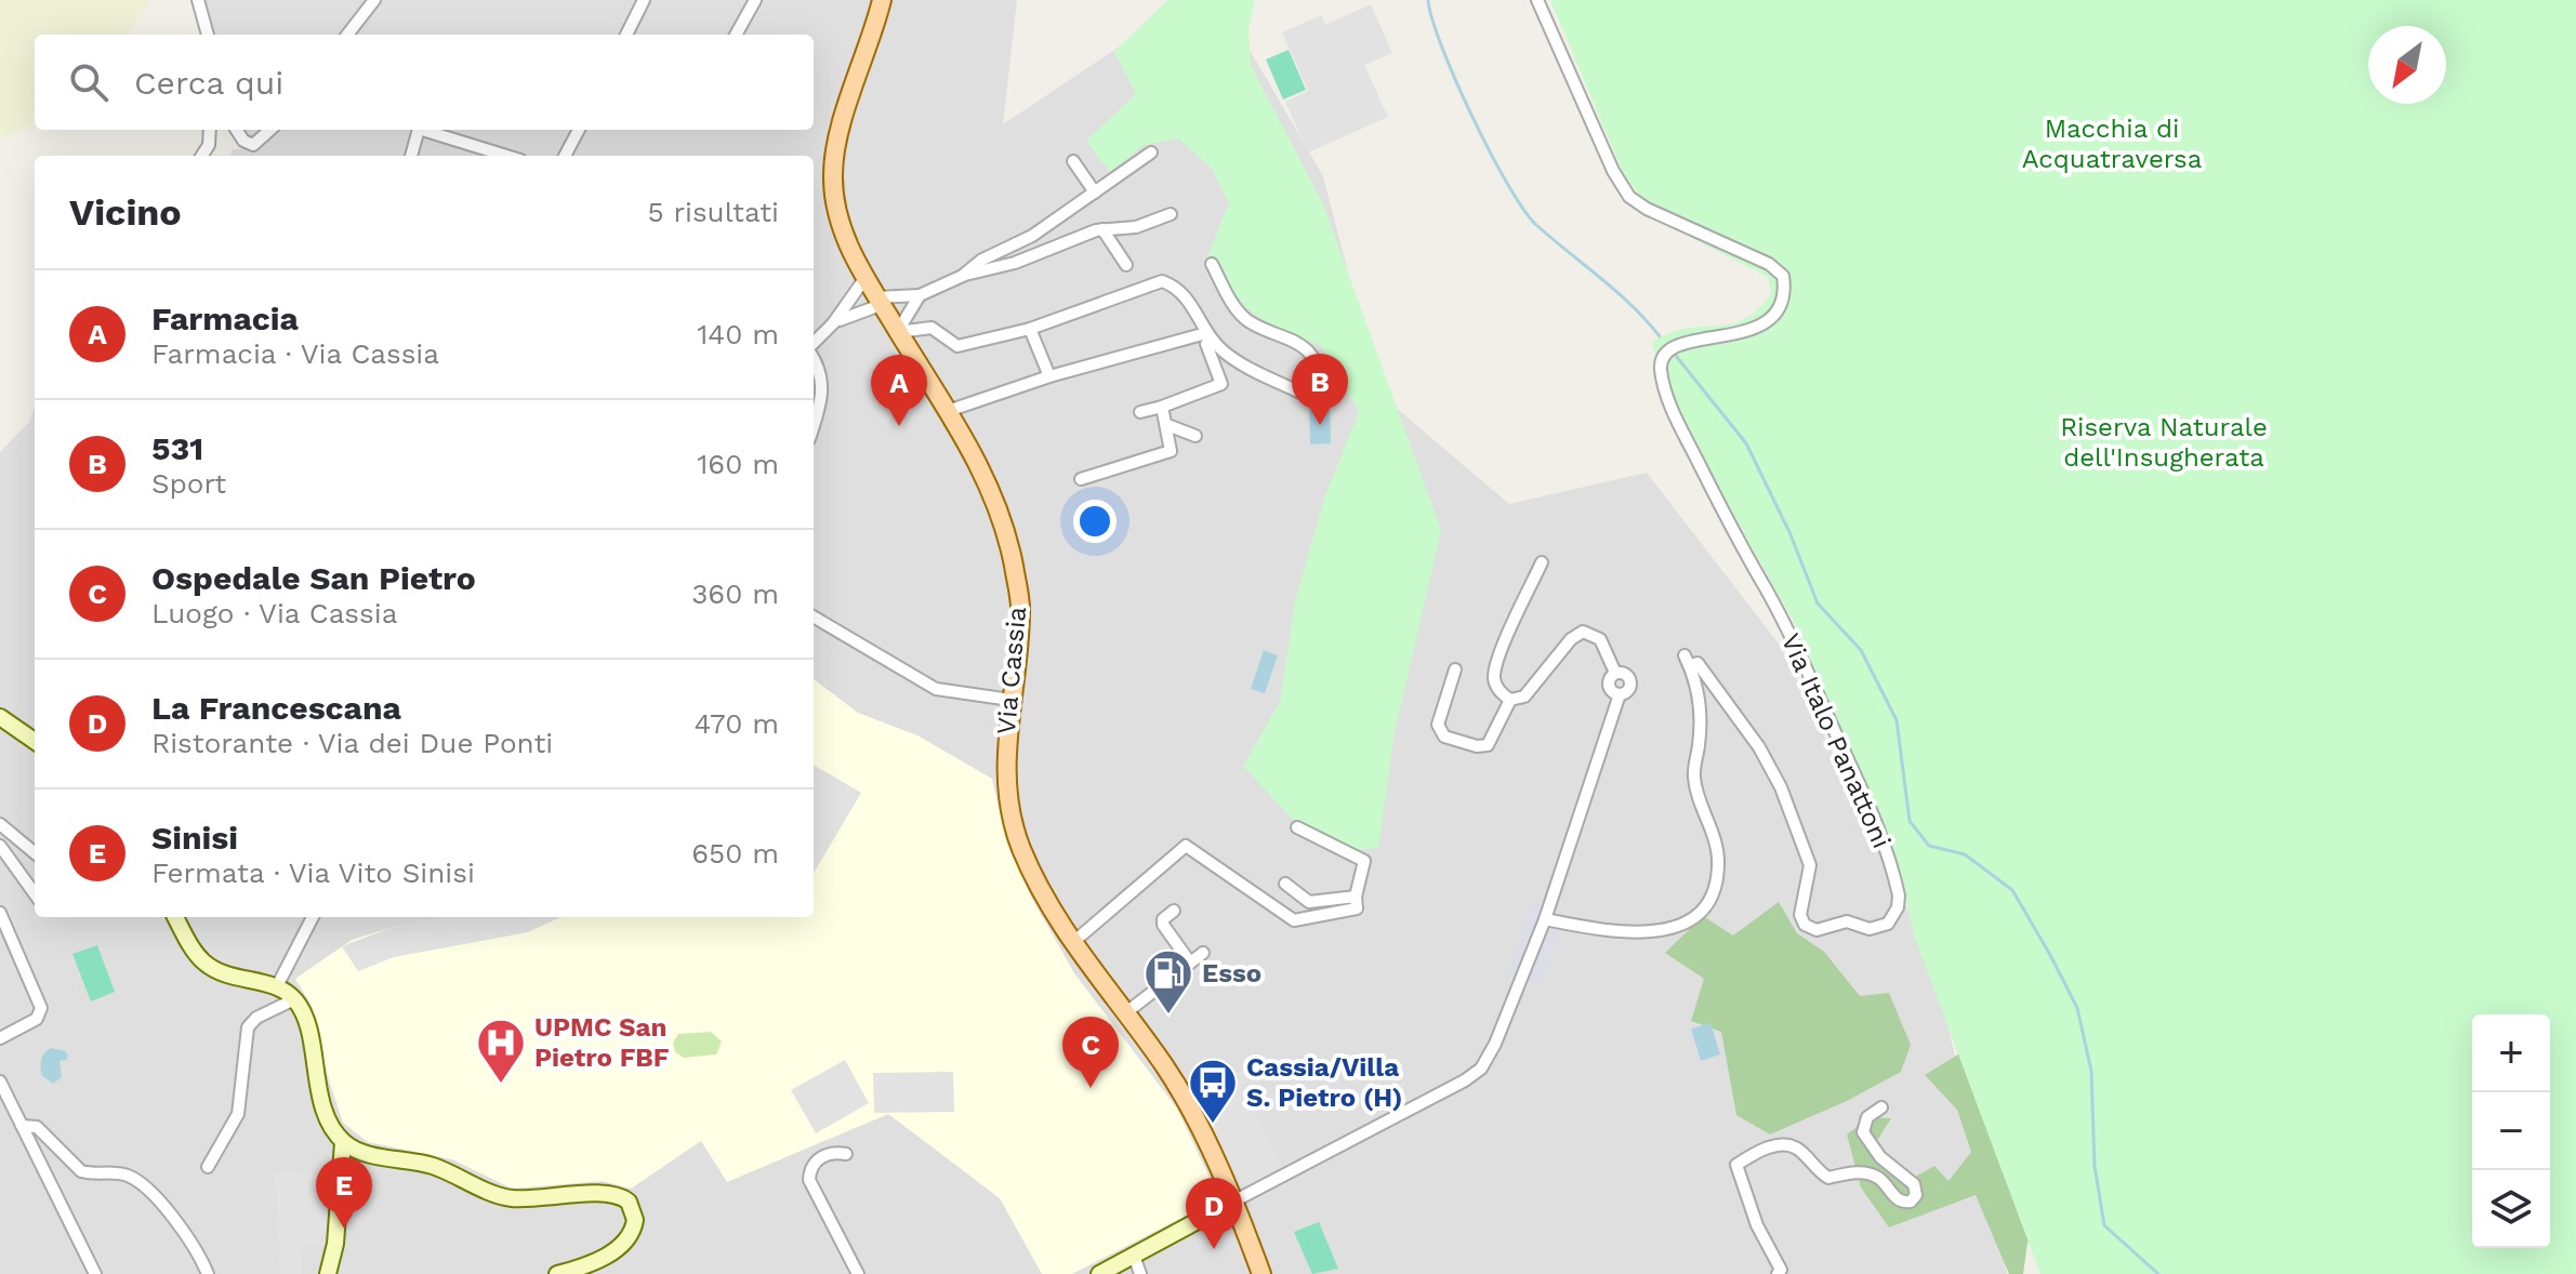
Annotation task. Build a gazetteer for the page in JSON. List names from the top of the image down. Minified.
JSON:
{"streets":{"main road":["Via Cassia"],"street":["Via Italo Panattoni"]},"parks":["Macchia di Acquatraversa","Riserva Naturale dell'Insugherata"],"places":{"fuel station":["Esso"],"hospital":["UPMC San Pietro FBF"],"bus stop":["Cassia/Villa S. Pietro (H)"]},"north":"bottom left","page":{"search":"Cerca qui","heading":["Vicino","5 risultati"],"list":[{"mark":"A","name":"Farmacia","note":"Farmacia · Via Cassia","value":"140 m"},{"mark":"B","name":"531","note":"Sport","value":"160 m"},{"mark":"C","name":"Ospedale San Pietro","note":"Luogo · Via Cassia","value":"360 m"},{"mark":"D","name":"La Francescana","note":"Ristorante · Via dei Due Ponti","value":"470 m"},{"mark":"E","name":"Sinisi","note":"Fermata · Via Vito Sinisi","value":"650 m"}],"pins":["B","A","C","E","D"],"map_buttons":["+","−"]}}
